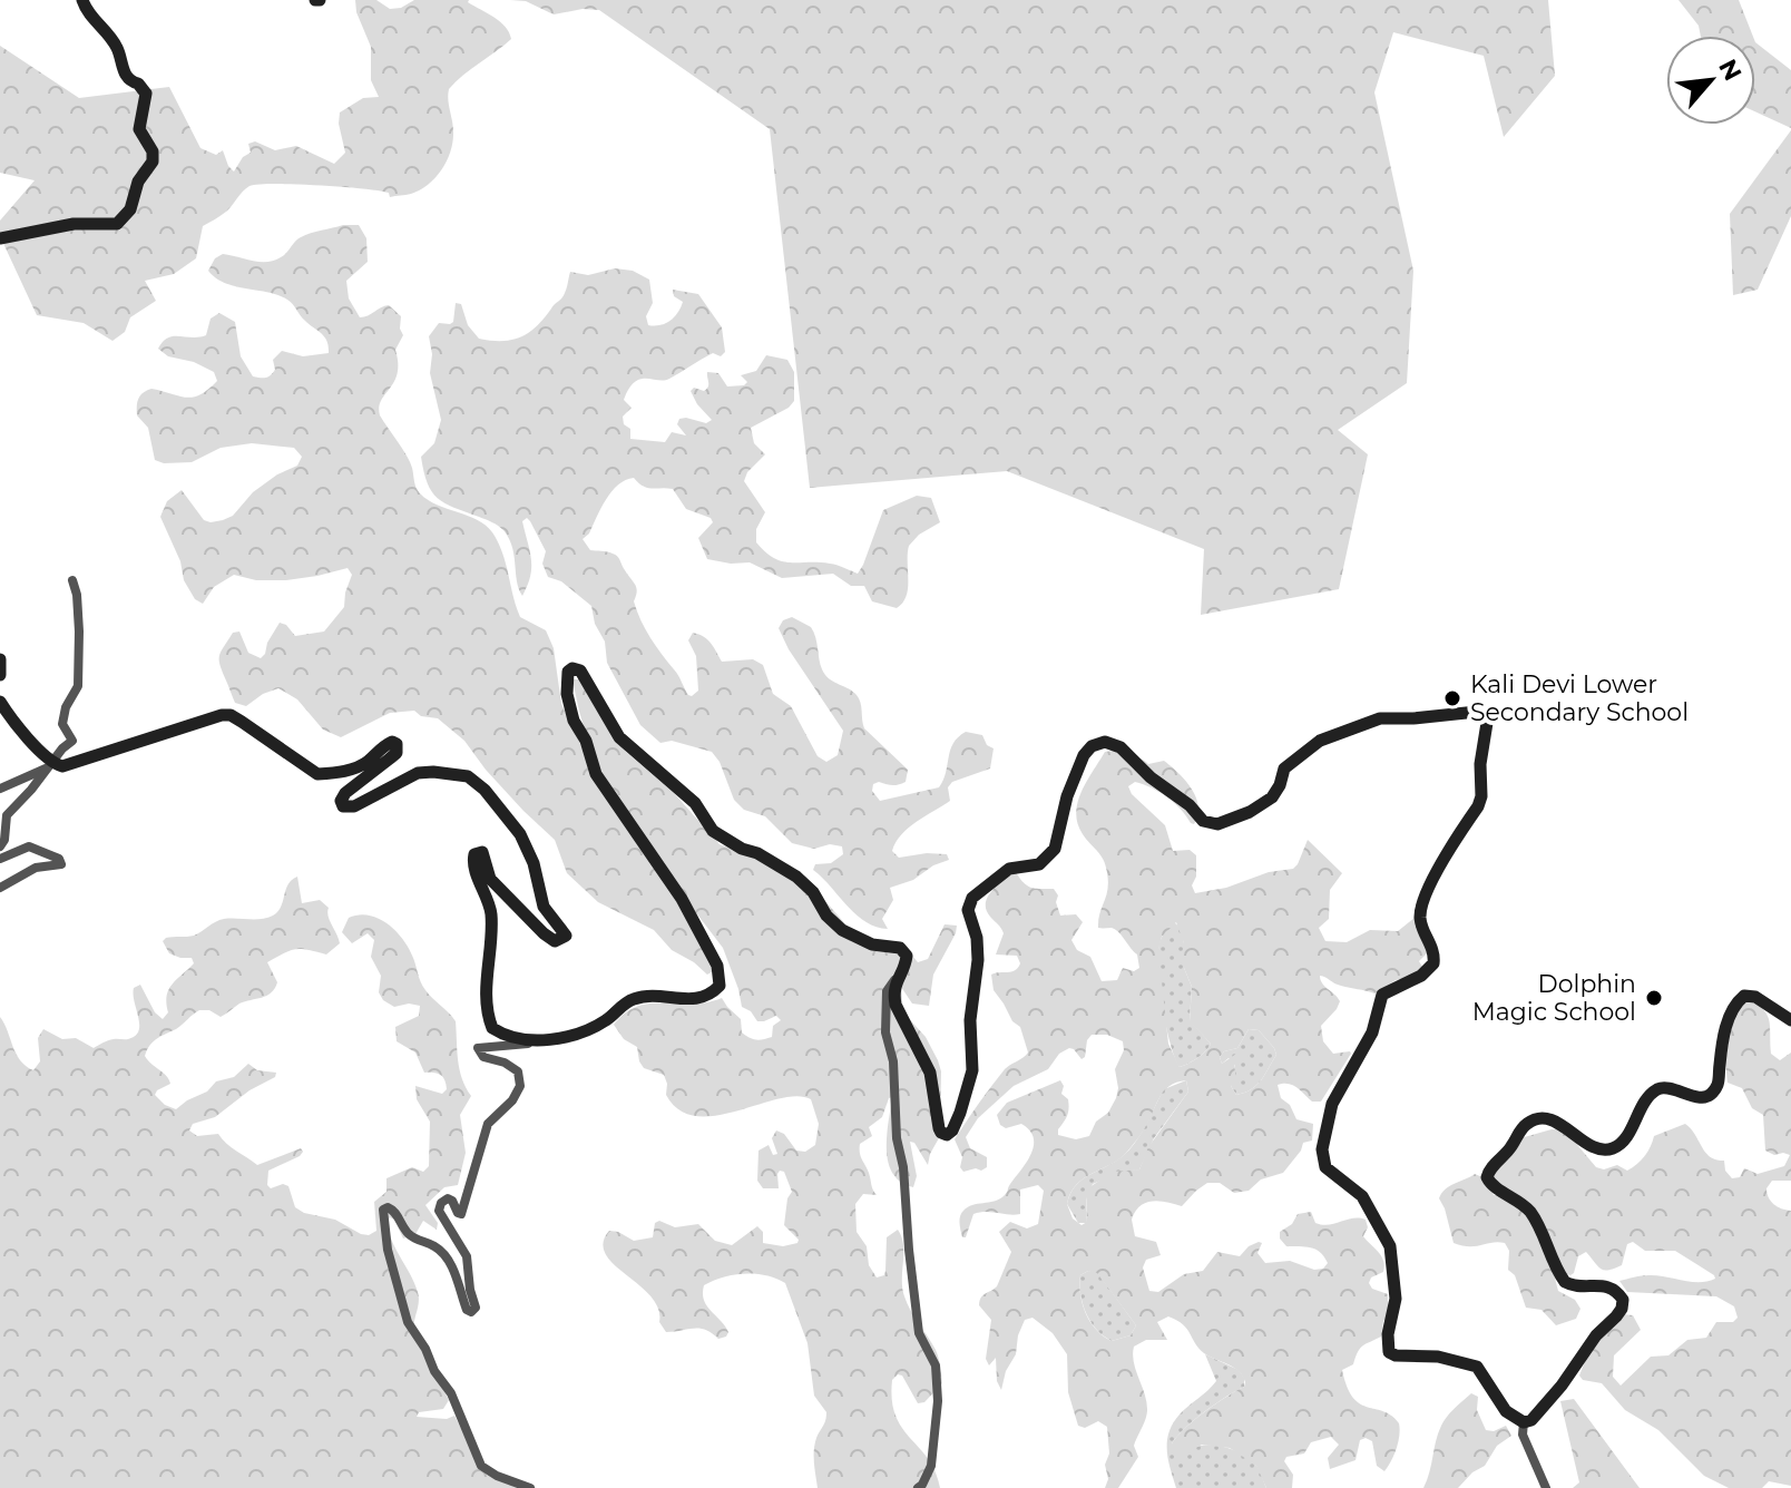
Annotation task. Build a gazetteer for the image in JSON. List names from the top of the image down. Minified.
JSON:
{"places":["Kali Devi Lower Secondary School","Dolphin Magic School"],"north":"top right"}
